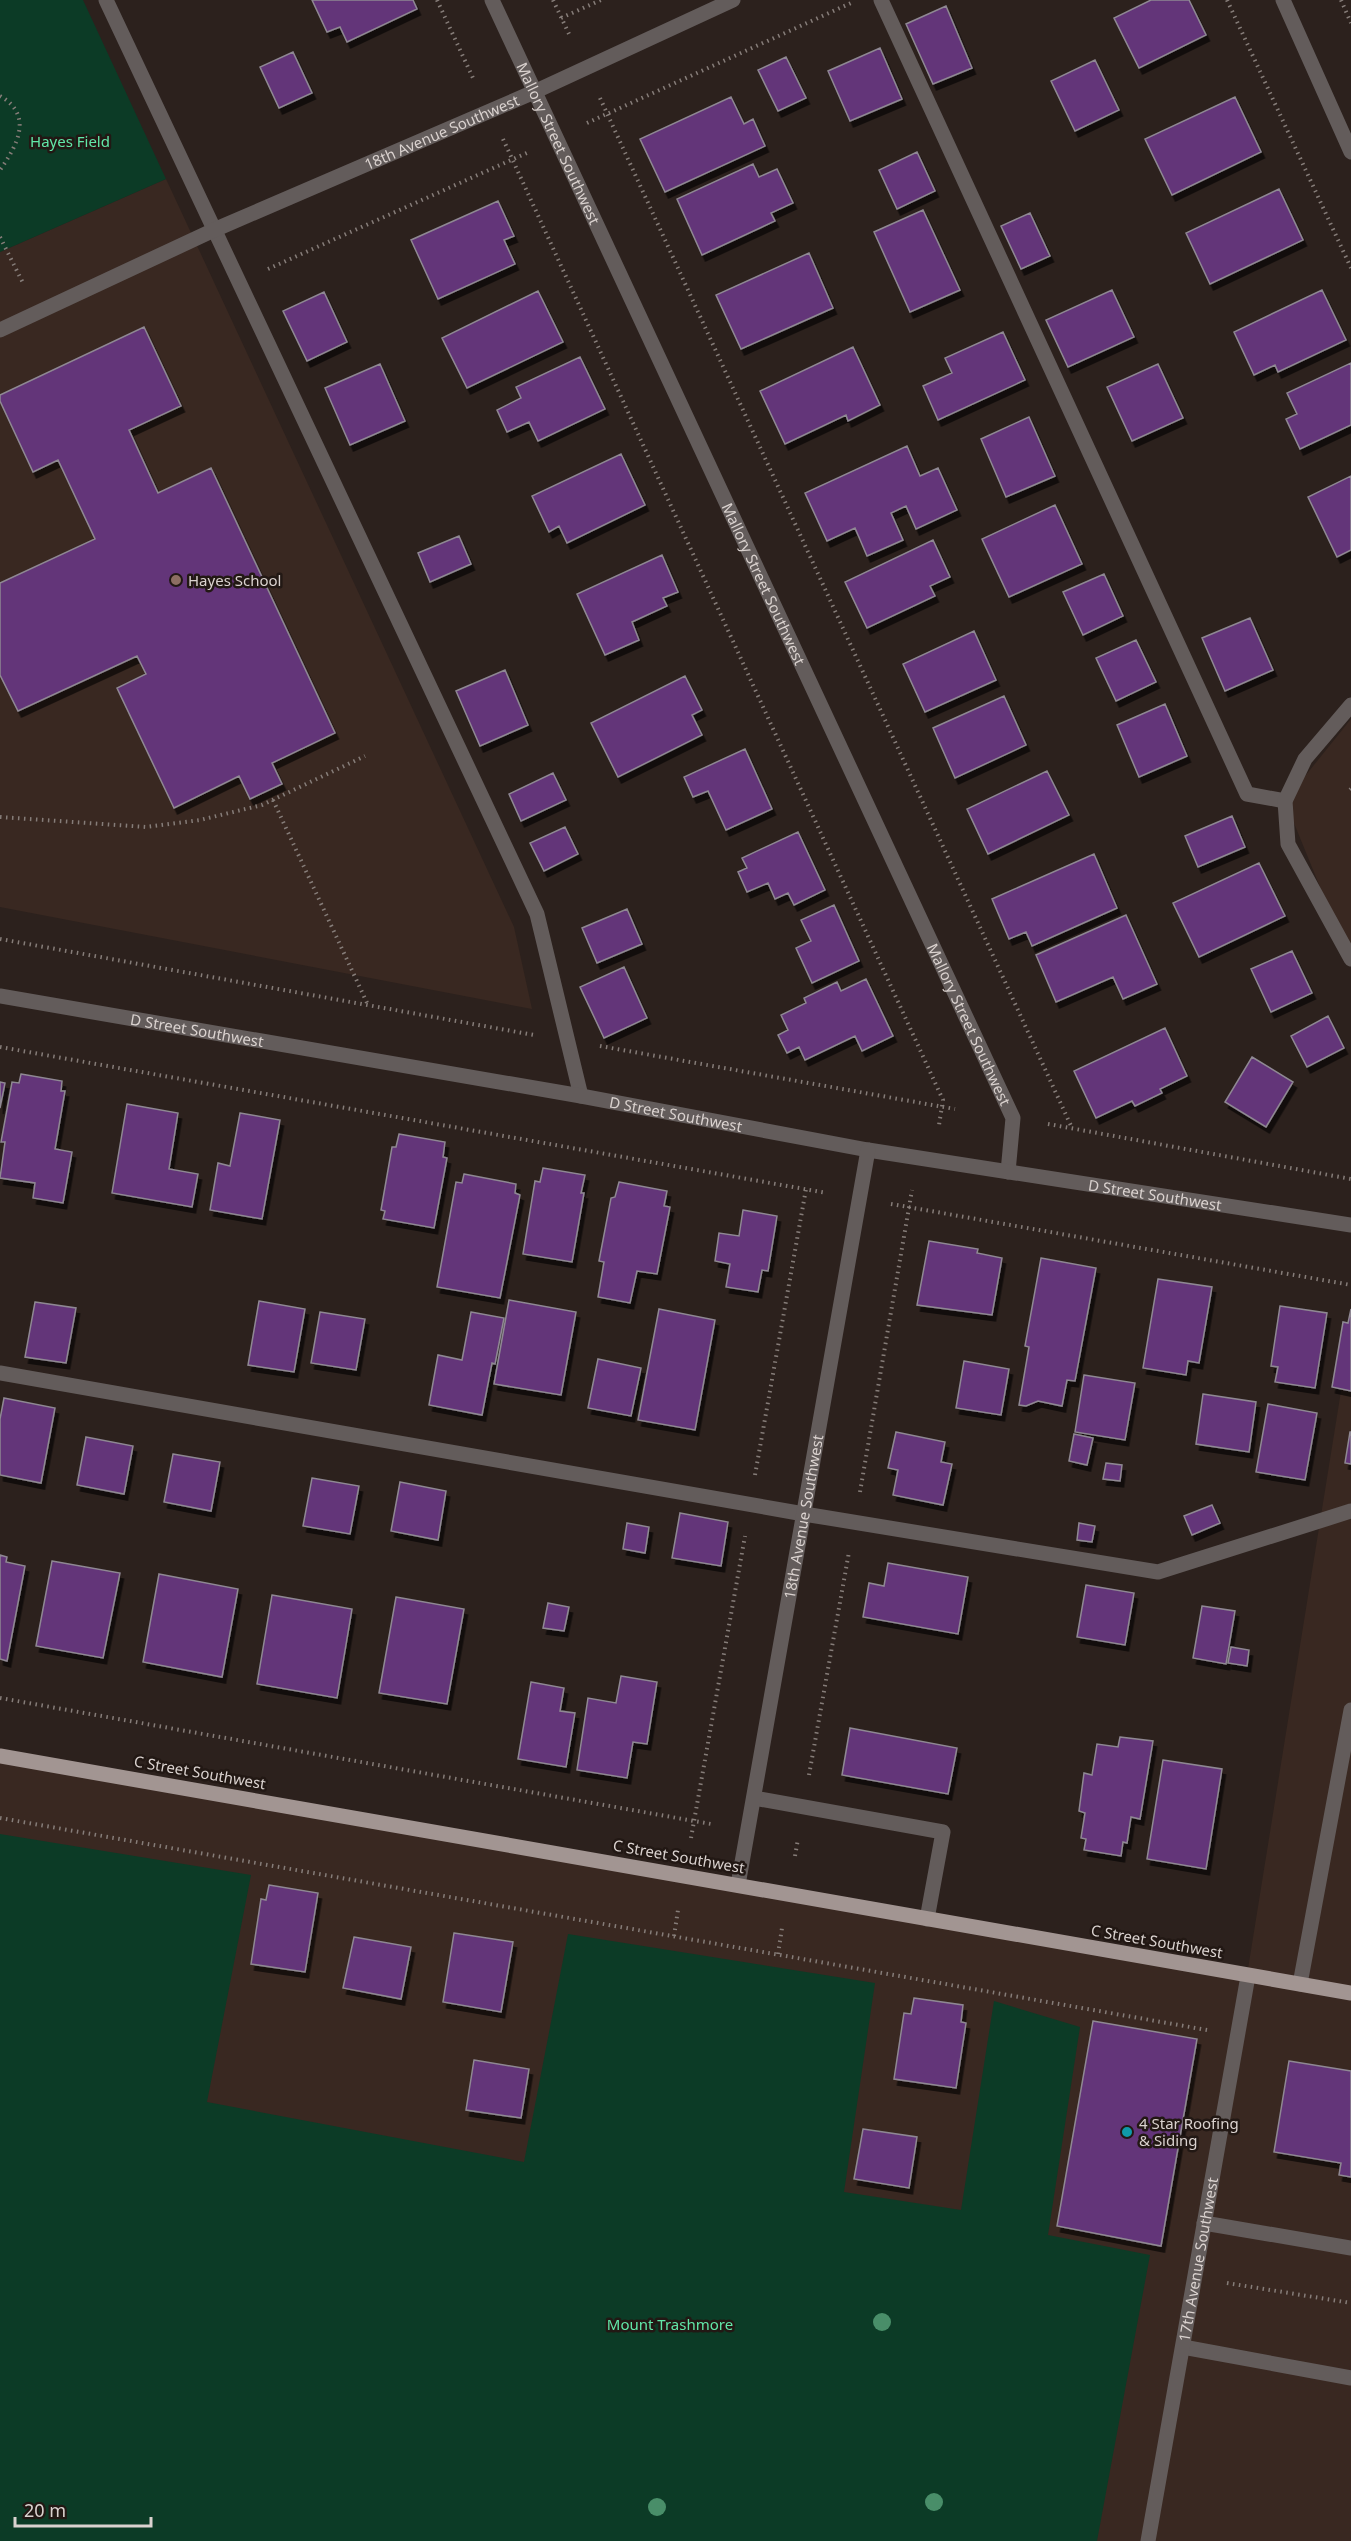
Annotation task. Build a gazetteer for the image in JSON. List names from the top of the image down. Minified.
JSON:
{"streets":{"main road":["C Street Southwest"],"street":["18th Avenue Southwest","Mallory Street Southwest","D Street Southwest","17th Avenue Southwest"]},"crossings":[["18th Avenue Southwest","Mallory Street Southwest"],["18th Avenue Southwest","D Street Southwest"],["18th Avenue Southwest","C Street Southwest"],["Mallory Street Southwest","D Street Southwest"],["C Street Southwest","17th Avenue Southwest"]],"parks":["Hayes Field","Mount Trashmore"],"places":["Hayes School","4 Star Roofing & Siding"],"scale_bar":"20 m"}
